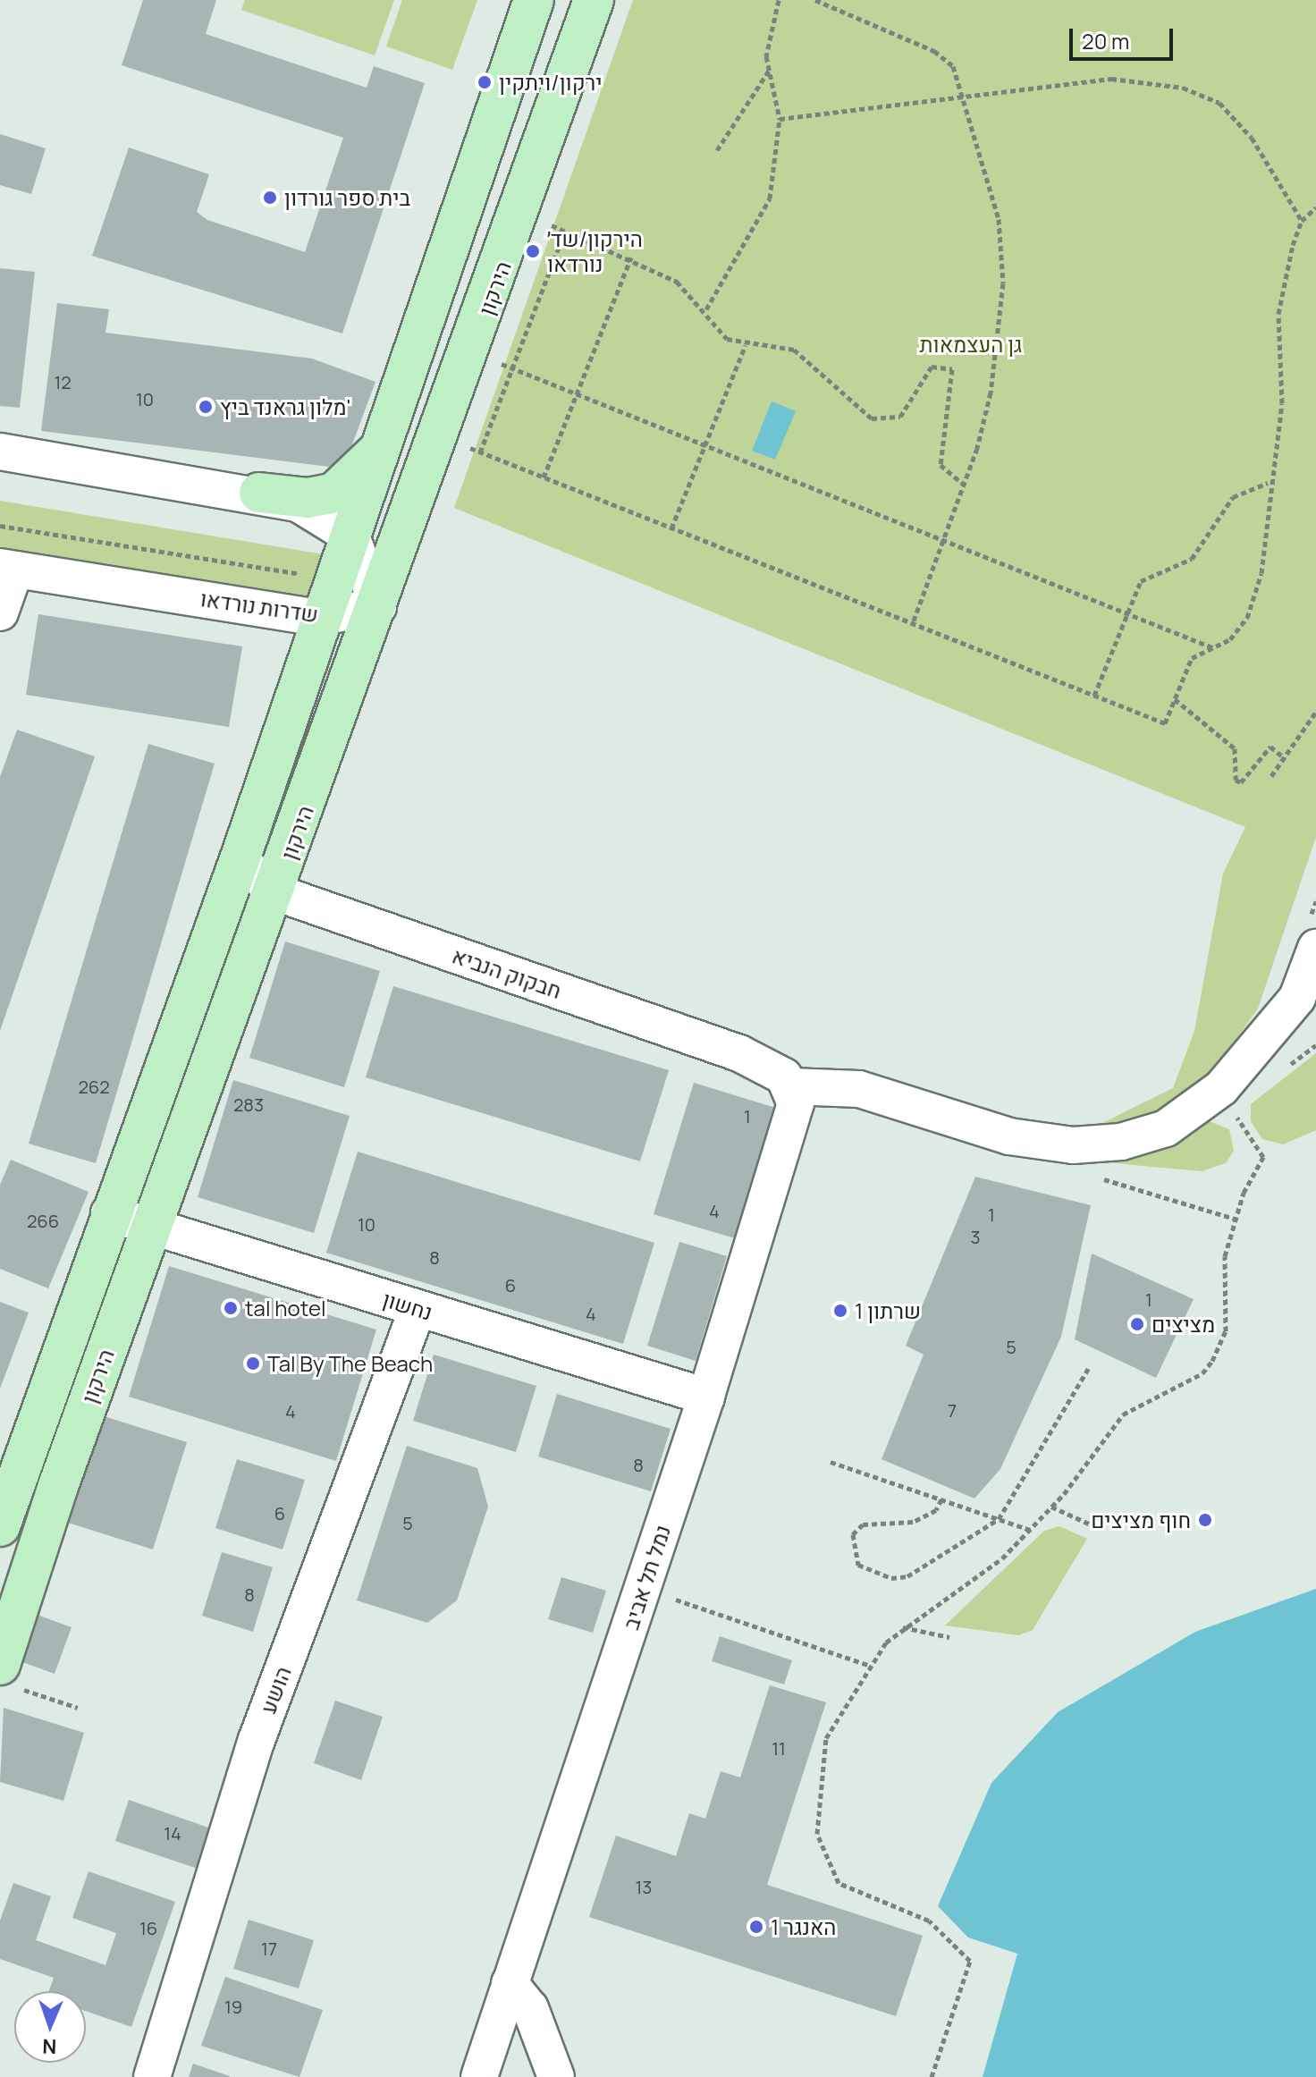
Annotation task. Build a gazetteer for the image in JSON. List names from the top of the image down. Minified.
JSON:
{"streets":{"main road":["הירקון"],"street":["שדרות נורדאו","חבקוק הנביא","נחשון","נמל תל אביב","הושע"]},"crossings":[["הירקון","שדרות נורדאו"],["הירקון","חבקוק הנביא"],["הירקון","נחשון"],["חבקוק הנביא","נמל תל אביב"],["נחשון","נמל תל אביב"],["נחשון","הושע"]],"parks":["גן העצמאות"],"places":["ירקון/ויתקין","בית ספר גורדון","הירקון/שד׳ נורדאו","מלון גראנד ביץ'","tal hotel","שרתון 1","מציצים","Tal By The Beach","חוף מציצים","האנגר 1"],"house_numbers":["12","10","262","283","1","4","1","266","10","3","8","6","1","4","5","7","4","8","6","5","8","11","14","13","16","17","19"],"scale_bar":"20 m","north":"bottom"}
